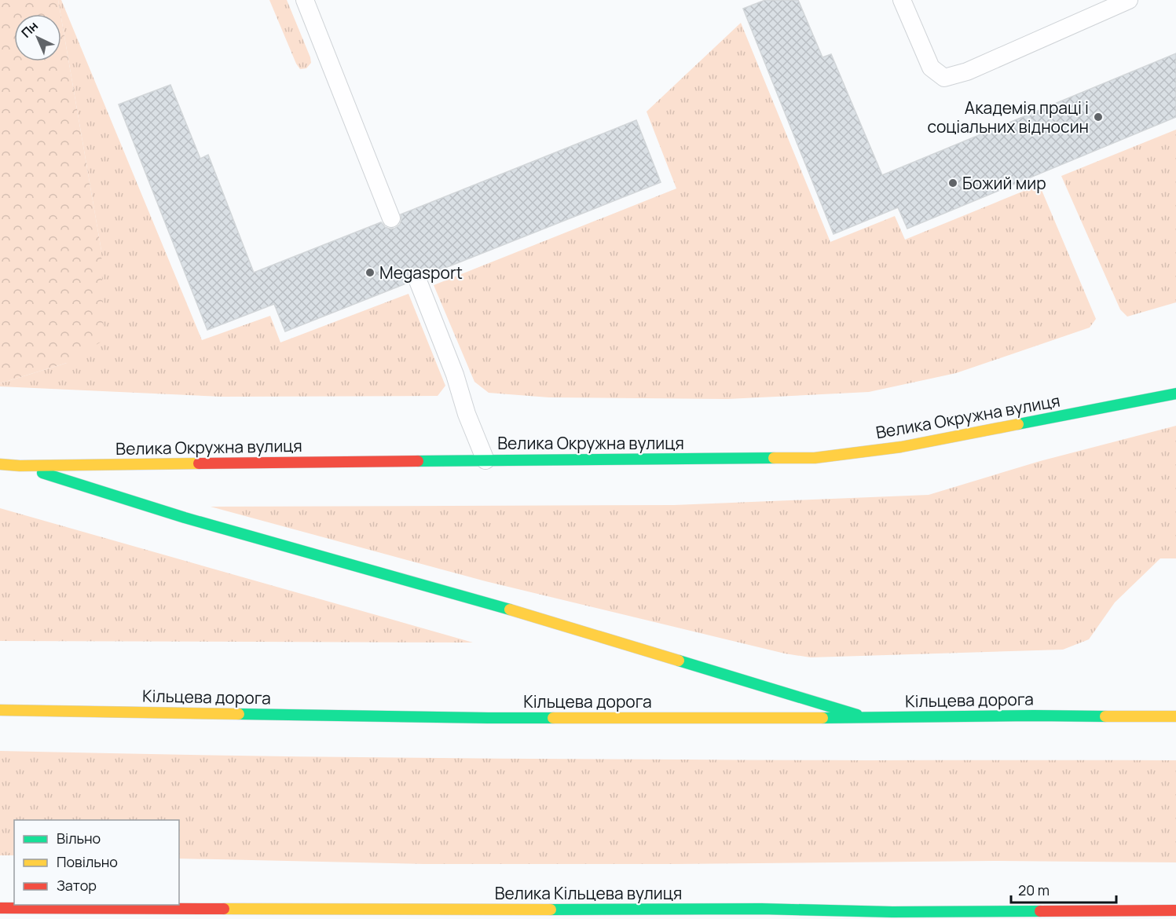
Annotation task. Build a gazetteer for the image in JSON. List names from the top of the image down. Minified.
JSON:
{"streets":{"main road":["Велика Окружна вулиця","Кільцева дорога","Велика Кільцева вулиця"]},"places":["Академія праці і соціальних відносин","Божий мир","Megasport"],"legend":["Вільно","Повільно","Затор"],"scale_bar":"20 m","north":"top left"}
